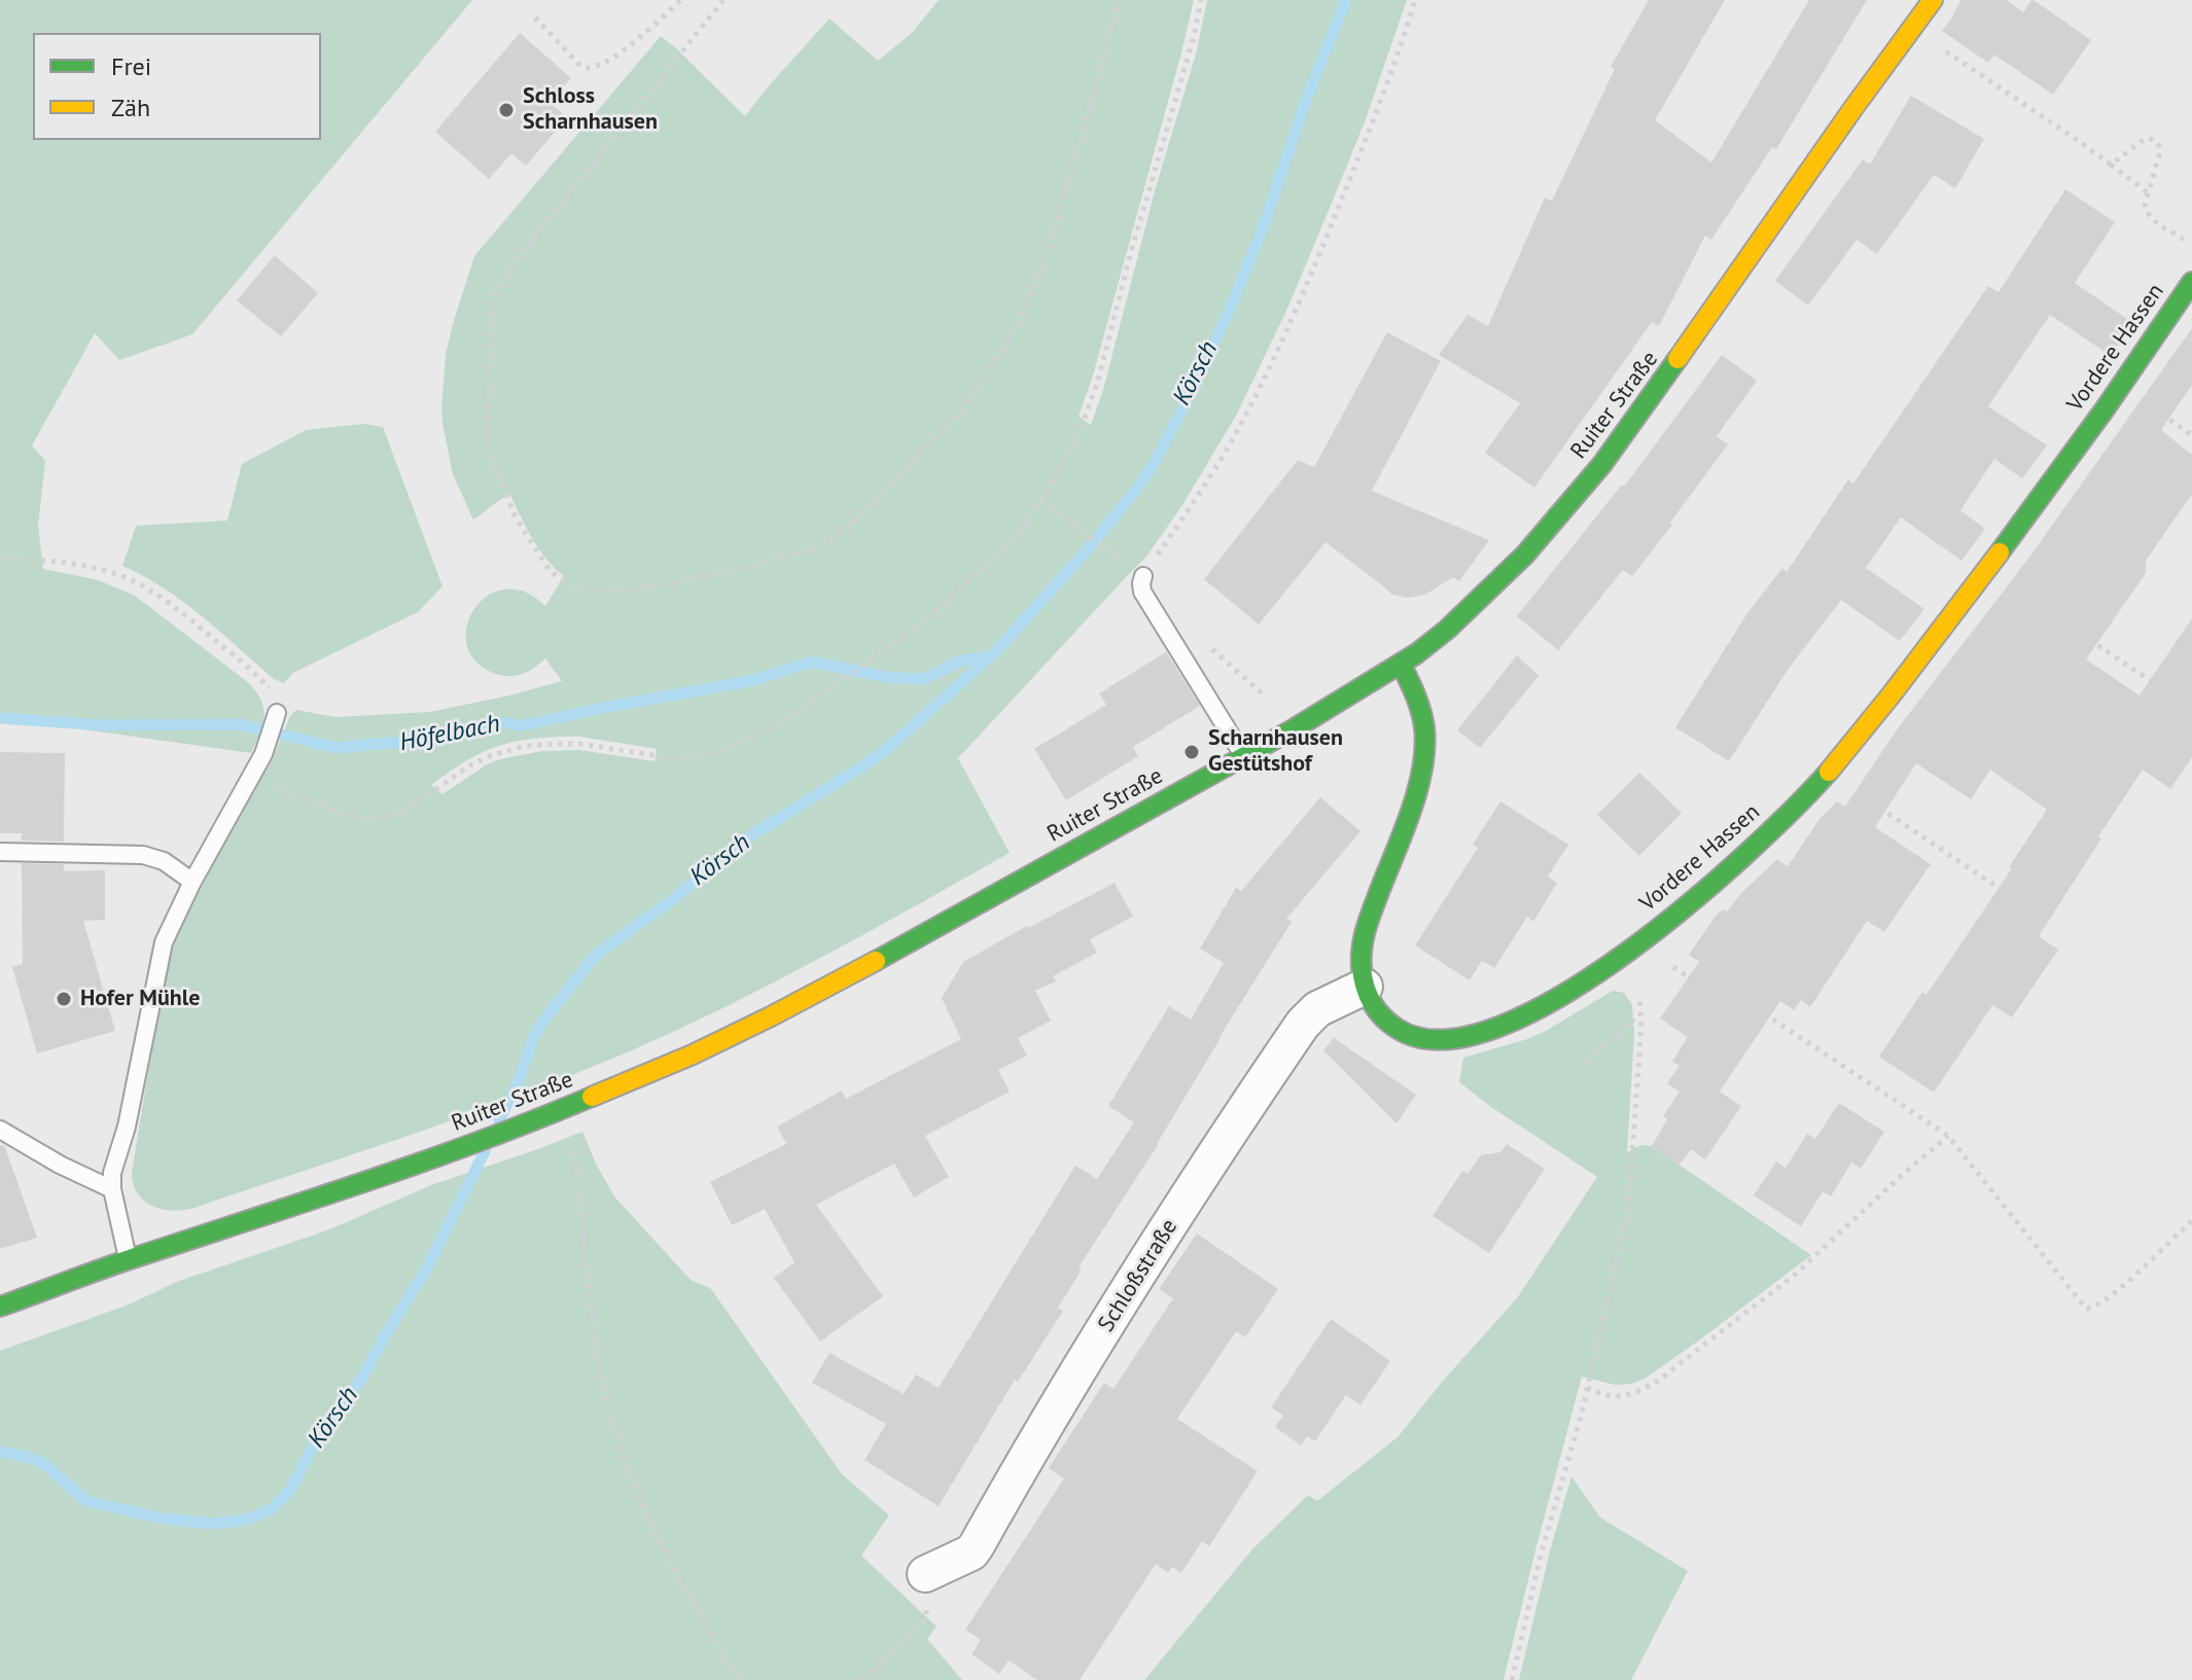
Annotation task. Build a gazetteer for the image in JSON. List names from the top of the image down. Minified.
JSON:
{"streets":{"main road":["Vordere Hassen","Ruiter Straße"],"street":["Schloßstraße"]},"crossings":[["Vordere Hassen","Ruiter Straße"],["Vordere Hassen","Schloßstraße"]],"water":["Körsch","Höfelbach"],"places":["Schloss Scharnhausen","Scharnhausen Gestütshof","Hofer Mühle"],"legend":["Frei","Zäh"]}
